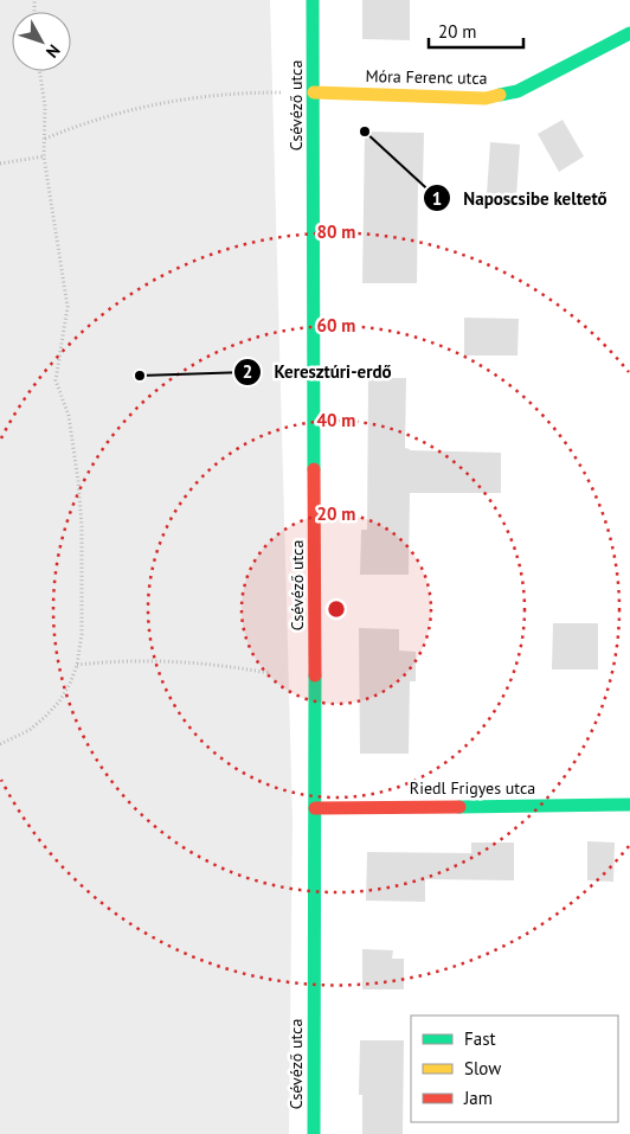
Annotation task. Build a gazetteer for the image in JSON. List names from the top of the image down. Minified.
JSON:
{"streets":{"main road":["Móra Ferenc utca","Csévéző utca","Riedl Frigyes utca"]},"crossings":[["Móra Ferenc utca","Csévéző utca"],["Csévéző utca","Riedl Frigyes utca"]],"places":["Naposcsibe keltető","Keresztúri-erdő"],"legend":["Fast","Slow","Jam"],"scale_bar":"20 m","north":"bottom right","rings":["80 m","60 m","40 m","20 m"]}
